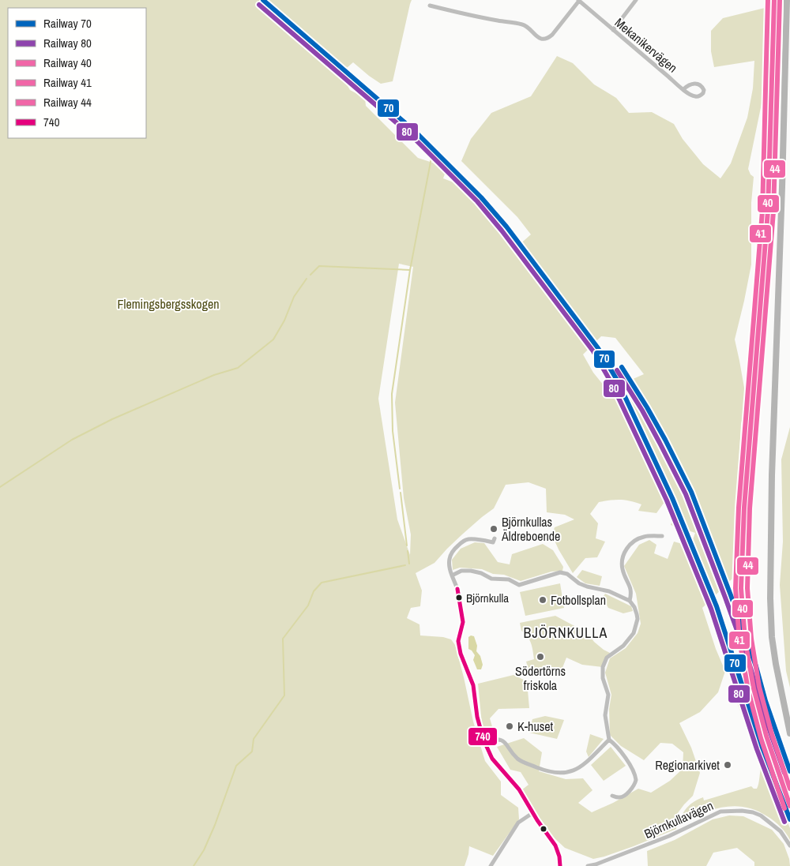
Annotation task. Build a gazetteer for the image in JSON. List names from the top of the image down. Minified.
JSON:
{"streets":{"street":["Mekanikervägen","Björnkullavägen"]},"districts":["BJÖRNKULLA"],"parks":["Flemingsbergsskogen"],"places":["Björnkullas Äldreboende","Björnkulla","Fotbollsplan","Södertörns friskola","K-huset","Regionarkivet"],"lines":["rail line 70","rail line 40","rail line 41","rail line 44","rail line 80","transit line 740"],"legend":["Railway 70","Railway 80","Railway 40","Railway 41","Railway 44","740"]}
